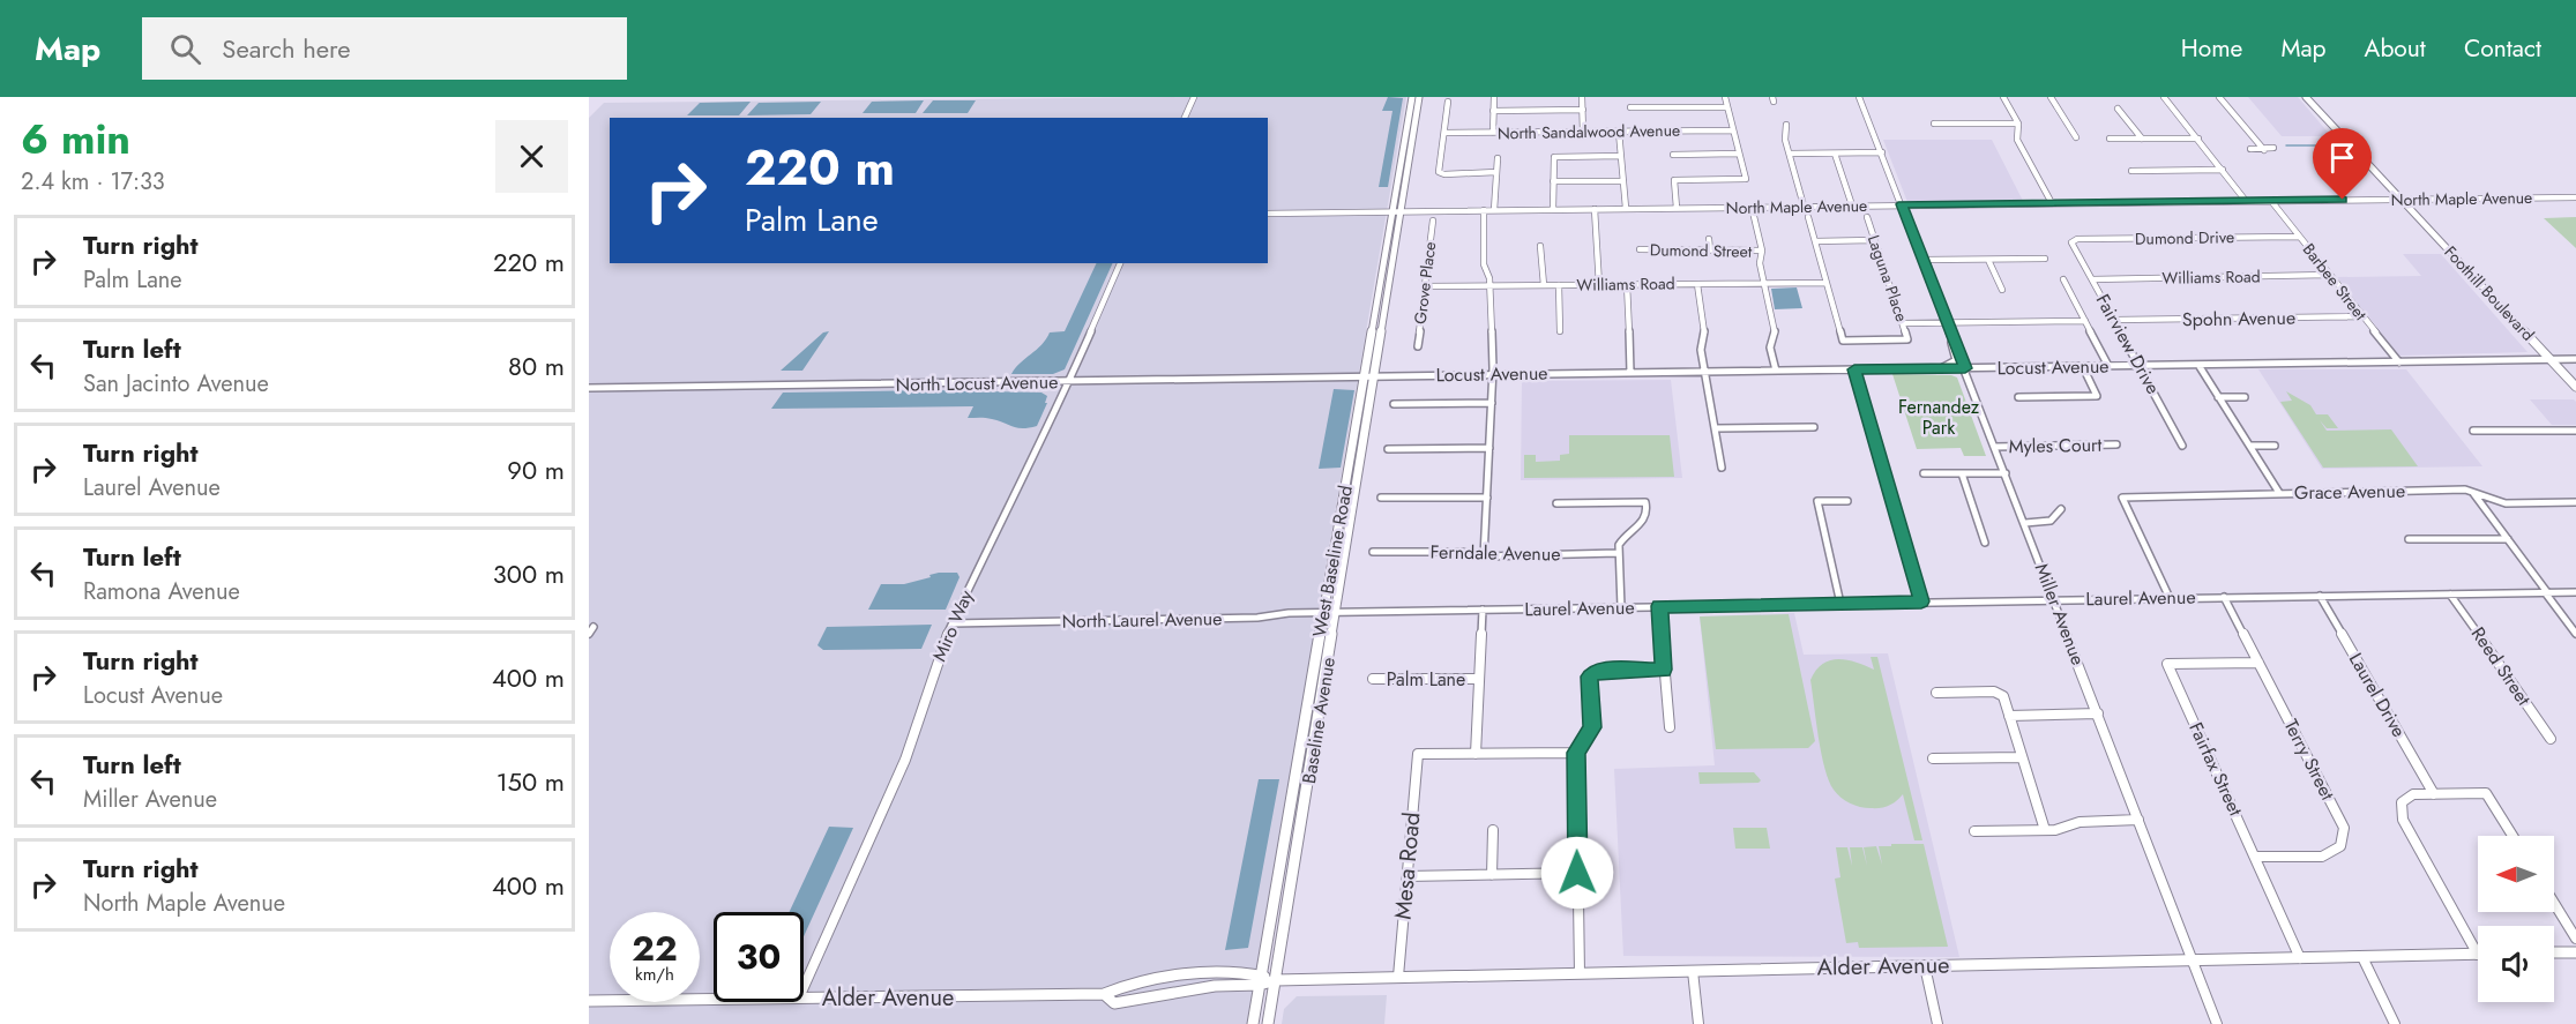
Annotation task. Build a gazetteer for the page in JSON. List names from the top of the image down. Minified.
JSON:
{"streets":{"main road":["Foothill Boulevard","West Baseline Road","Baseline Avenue","Alder Avenue"],"street":["North Sandalwood Avenue","North Maple Avenue","Dumond Drive","Dumond Street","Williams Road","Laguna Place","Barbee Street","Grove Place","Spohn Avenue","Fairview Drive","Locust Avenue","North Locust Avenue","Myles Court","Grace Avenue","Ferndale Avenue","Laurel Avenue","Miller Avenue","North Laurel Avenue","Miro Way","Reed Street","Palm Lane","Laurel Drive","Terry Street","Fairfax Street","Mesa Road"]},"crossings":[["North Maple Avenue","Barbee Street"],["North Maple Avenue","Foothill Boulevard"],["North Maple Avenue","West Baseline Road"],["North Maple Avenue","Miller Avenue"],["North Maple Avenue","Baseline Avenue"],["Dumond Drive","Barbee Street"],["Dumond Drive","Fairview Drive"],["Williams Road","Laguna Place"],["Williams Road","Barbee Street"],["Williams Road","Grove Place"],["Williams Road","Fairview Drive"],["Barbee Street","Spohn Avenue"],["Barbee Street","Locust Avenue"],["Foothill Boulevard","Locust Avenue"],["Spohn Avenue","Fairview Drive"],["Fairview Drive","Locust Avenue"],["Locust Avenue","North Locust Avenue"],["Locust Avenue","West Baseline Road"],["Locust Avenue","Miller Avenue"],["Locust Avenue","Baseline Avenue"],["North Locust Avenue","West Baseline Road"],["North Locust Avenue","Miro Way"],["Myles Court","Miller Avenue"],["Grace Avenue","Laurel Avenue"],["West Baseline Road","Laurel Avenue"],["West Baseline Road","North Laurel Avenue"],["West Baseline Road","Baseline Avenue"],["West Baseline Road","Alder Avenue"],["Laurel Avenue","Miller Avenue"],["Laurel Avenue","North Laurel Avenue"],["Laurel Avenue","Reed Street"],["Laurel Avenue","Laurel Drive"],["Laurel Avenue","Baseline Avenue"],["Laurel Avenue","Terry Street"],["Miller Avenue","Alder Avenue"],["North Laurel Avenue","Miro Way"],["North Laurel Avenue","Baseline Avenue"],["Baseline Avenue","Alder Avenue"],["Terry Street","Fairfax Street"],["Fairfax Street","Alder Avenue"],["Mesa Road","Alder Avenue"]],"parks":["Fernandez Park"],"north":"left","page":{"header":"Map","search":"Search here","nav":["Home","Map","About","Contact"],"heading":["6 min","2.4 km · 17:33"],"turn":["220 m","Palm Lane"],"list":[{"name":"Turn right","note":"Palm Lane","value":"220 m"},{"name":"Turn left","note":"San Jacinto Avenue","value":"80 m"},{"name":"Turn right","note":"Laurel Avenue","value":"90 m"},{"name":"Turn left","note":"Ramona Avenue","value":"300 m"},{"name":"Turn right","note":"Locust Avenue","value":"400 m"},{"name":"Turn left","note":"Miller Avenue","value":"150 m"},{"name":"Turn right","note":"North Maple Avenue","value":"400 m"}],"speed":"22 km/h","limit":"30"}}
